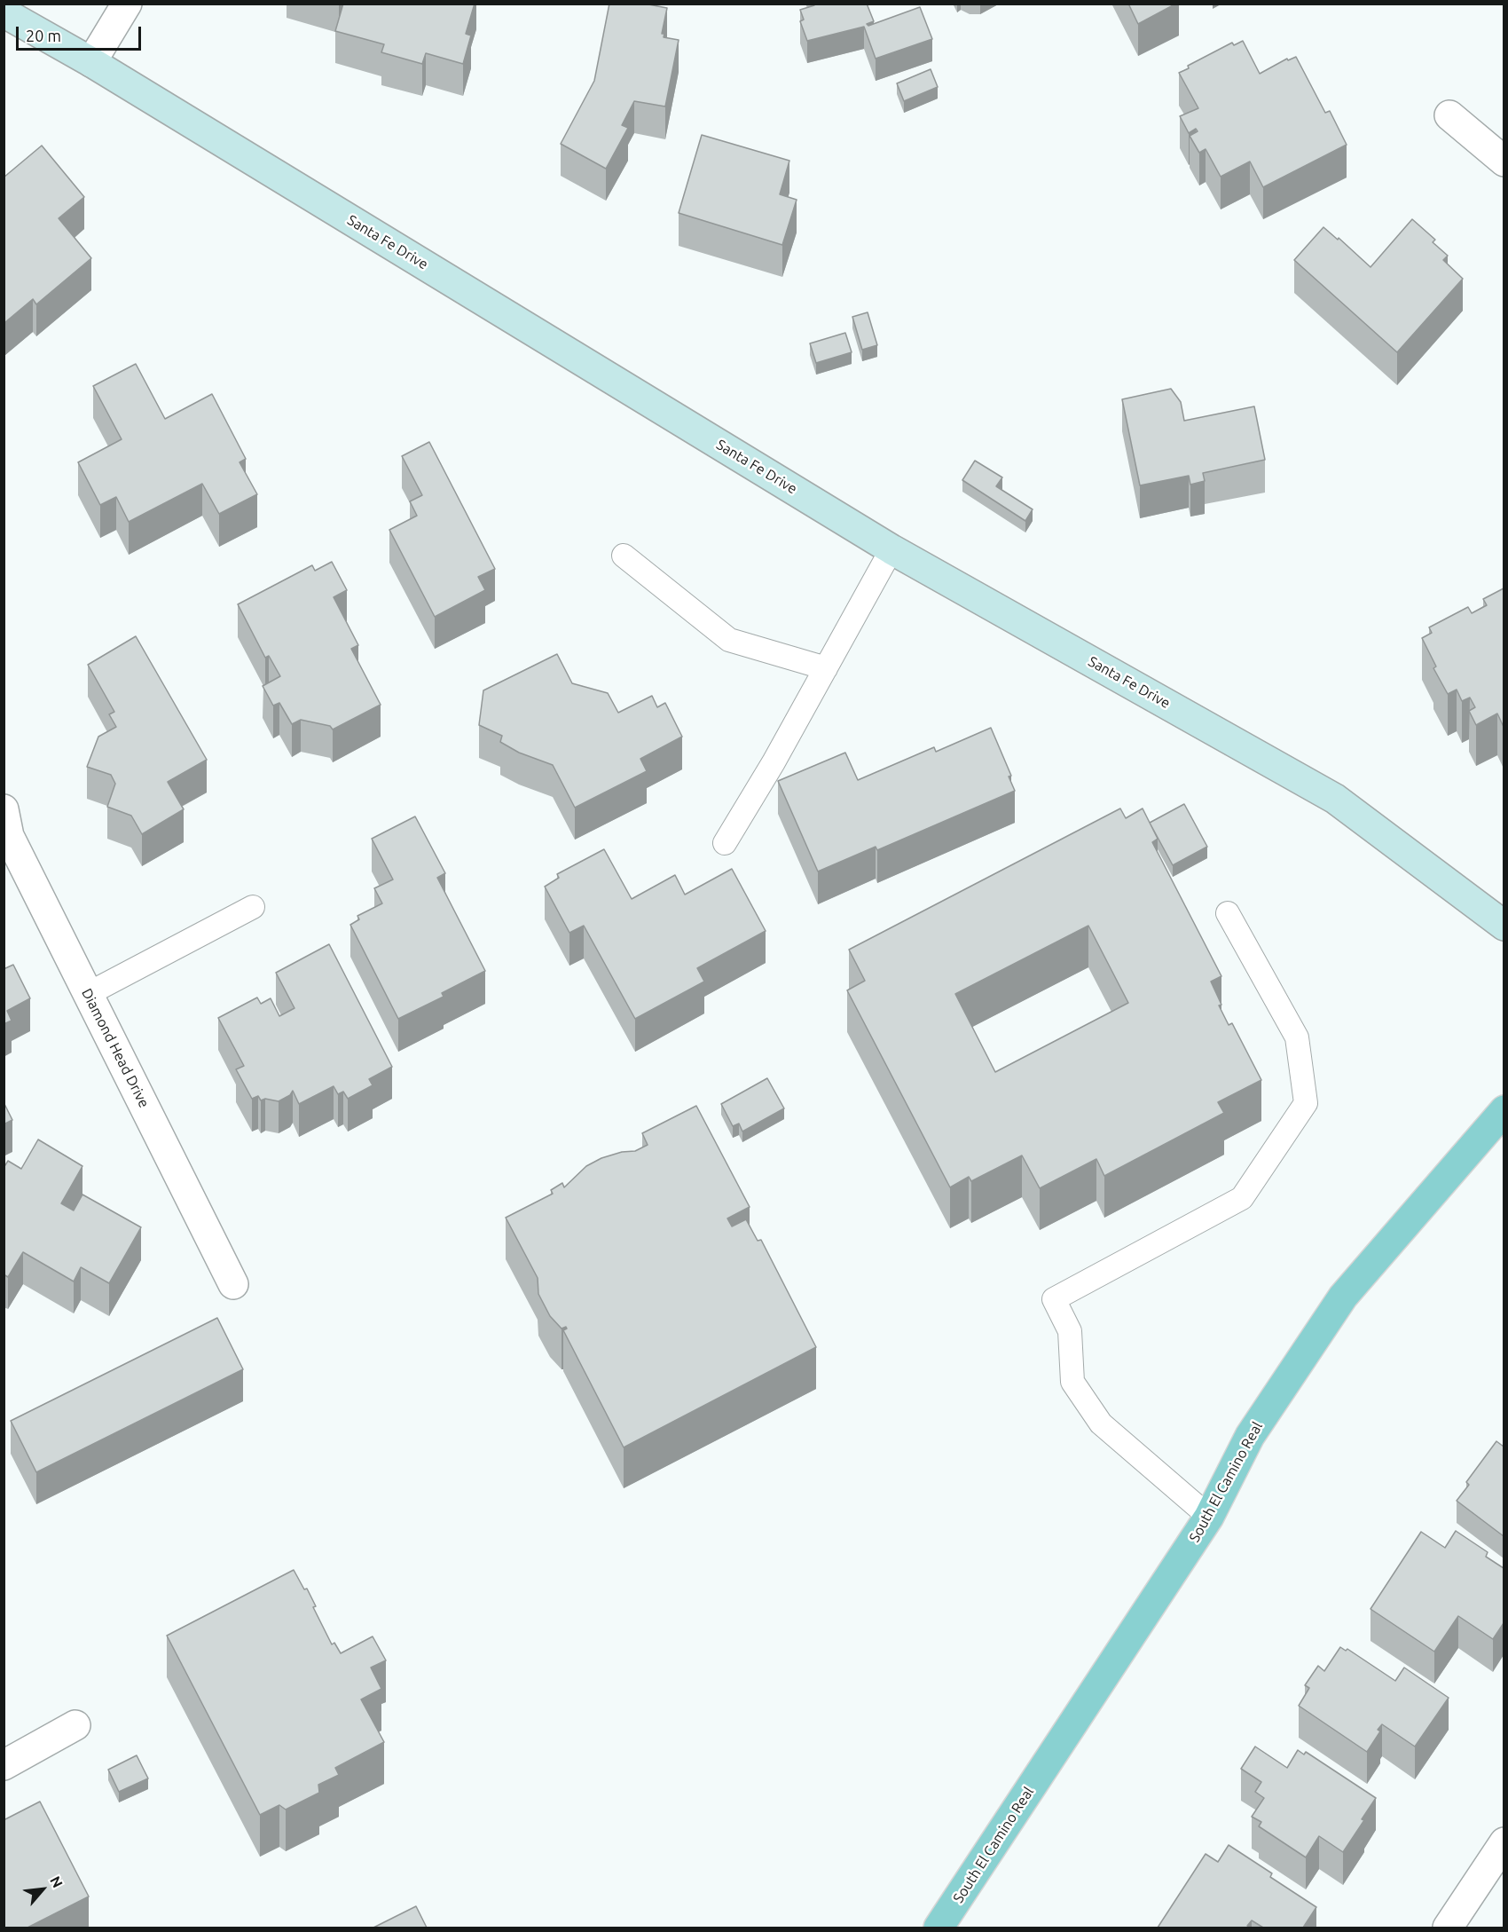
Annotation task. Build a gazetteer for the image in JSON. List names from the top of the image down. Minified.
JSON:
{"streets":{"main road":["Santa Fe Drive","South El Camino Real"],"street":["Diamond Head Drive"]},"scale_bar":"20 m","north":"top right"}
